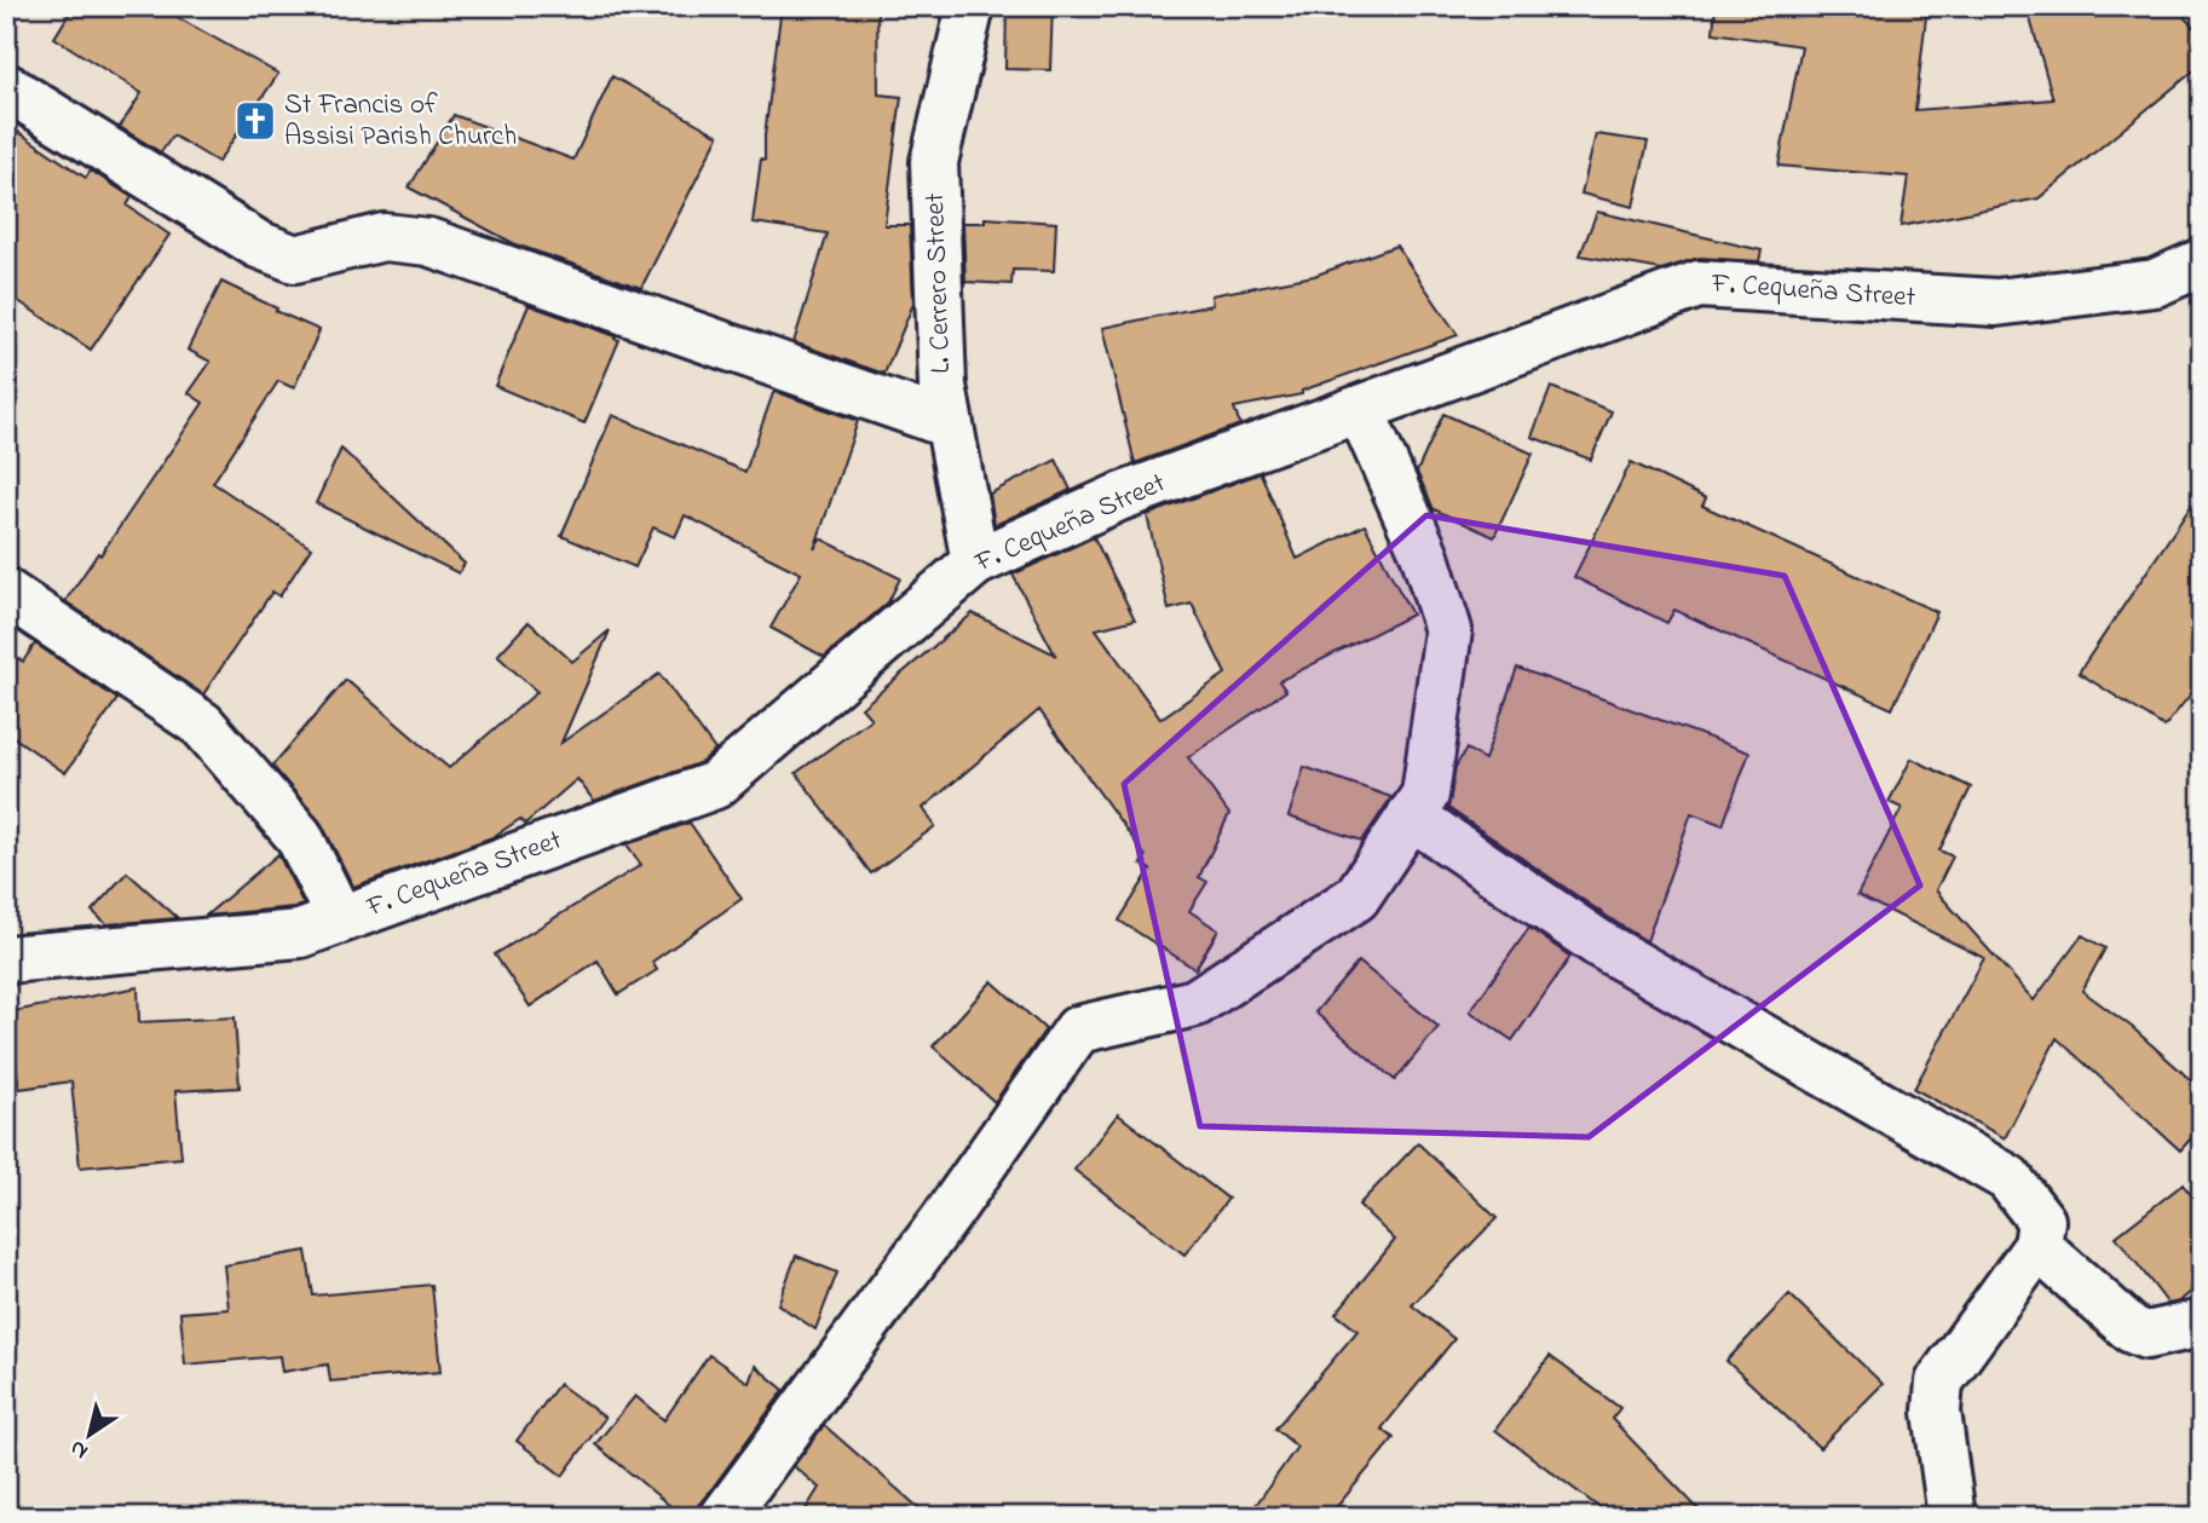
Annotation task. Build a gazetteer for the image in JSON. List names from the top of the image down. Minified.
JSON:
{"streets":{"street":["L. Cerrero Street","F. Cequeña Street"]},"crossings":[["L. Cerrero Street","F. Cequeña Street"]],"places":{"church":["St Francis of Assisi Parish Church"]},"north":"bottom left"}
